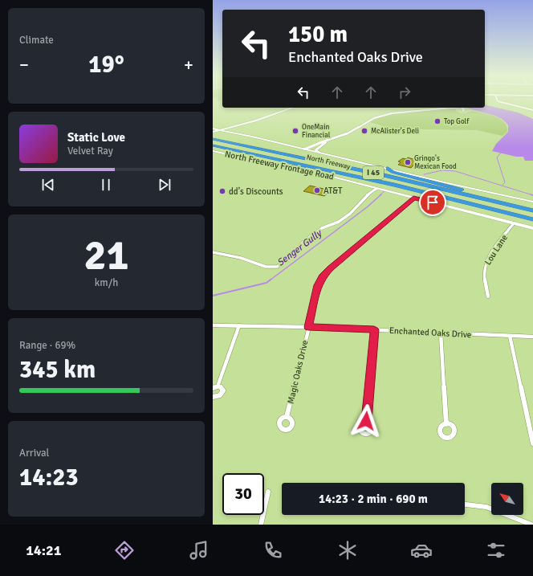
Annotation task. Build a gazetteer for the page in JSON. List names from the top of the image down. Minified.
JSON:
{"streets":{"highway":["North Freeway","I 45"],"main road":["North Freeway Frontage Road"],"street":["Lou Lane","Enchanted Oaks Drive","Magic Oaks Drive"]},"crossings":[["North Freeway Frontage Road","Lou Lane"],["North Freeway Frontage Road","Magic Oaks Drive"],["Enchanted Oaks Drive","Magic Oaks Drive"]],"water":["Senger Gully"],"places":["Top Golf","OneMain Financial","McAlister's Deli","Gringo's Mexican Food","AT&T","dd's Discounts"],"north":"top left","page":{"tile":["Climate",["21","km/h"],["Range · 69%","345 km"],["Arrival","14:23"]],"turn":["150 m","Enchanted Oaks Drive"],"heat":["−","19°","+"],"song":["Static Love","Velvet Ray"],"limit":"30","trip":"14:23 · 2 min · 690 m","tabs":"14:21"}}
